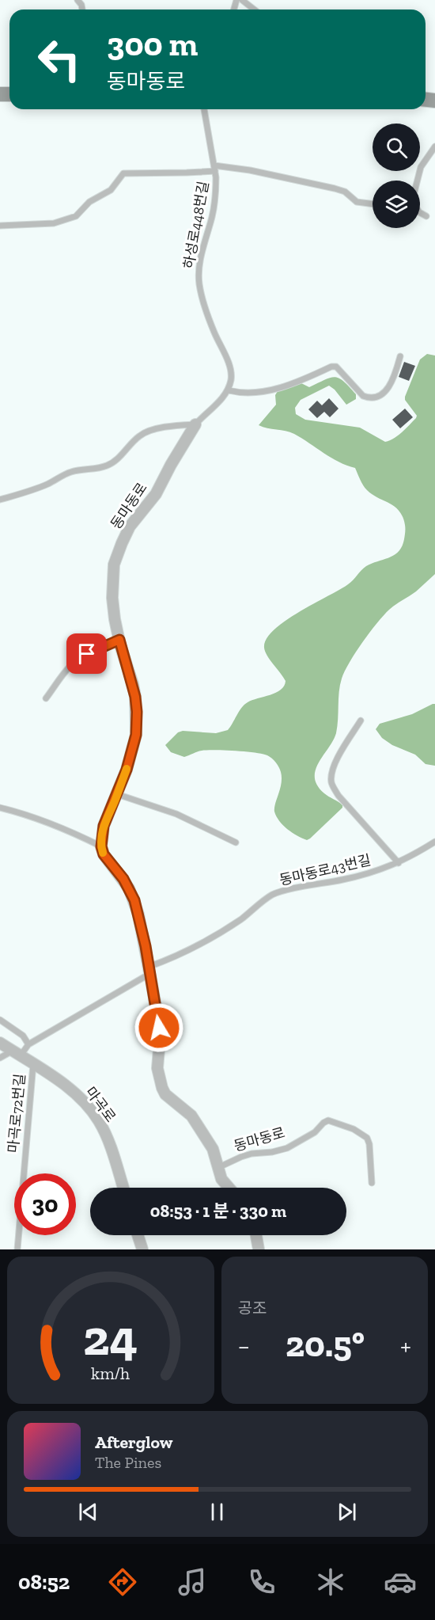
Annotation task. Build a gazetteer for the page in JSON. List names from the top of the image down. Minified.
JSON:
{"streets":{"street":["동마동로","마곡로"],"lane":["하성로448번길","동마동로43번길","마곡로72번길"]},"crossings":[["동마동로","동마동로43번길"],["마곡로","마곡로72번길"]],"page":{"turn":["300 m","동마동로"],"limit":"30","trip":"08:53 · 1 분 · 330 m","tile":"공조","heat":["−","20.5°","+"],"song":["Afterglow","The Pines"],"tabs":"08:52","gauge":["24","km/h"]}}
